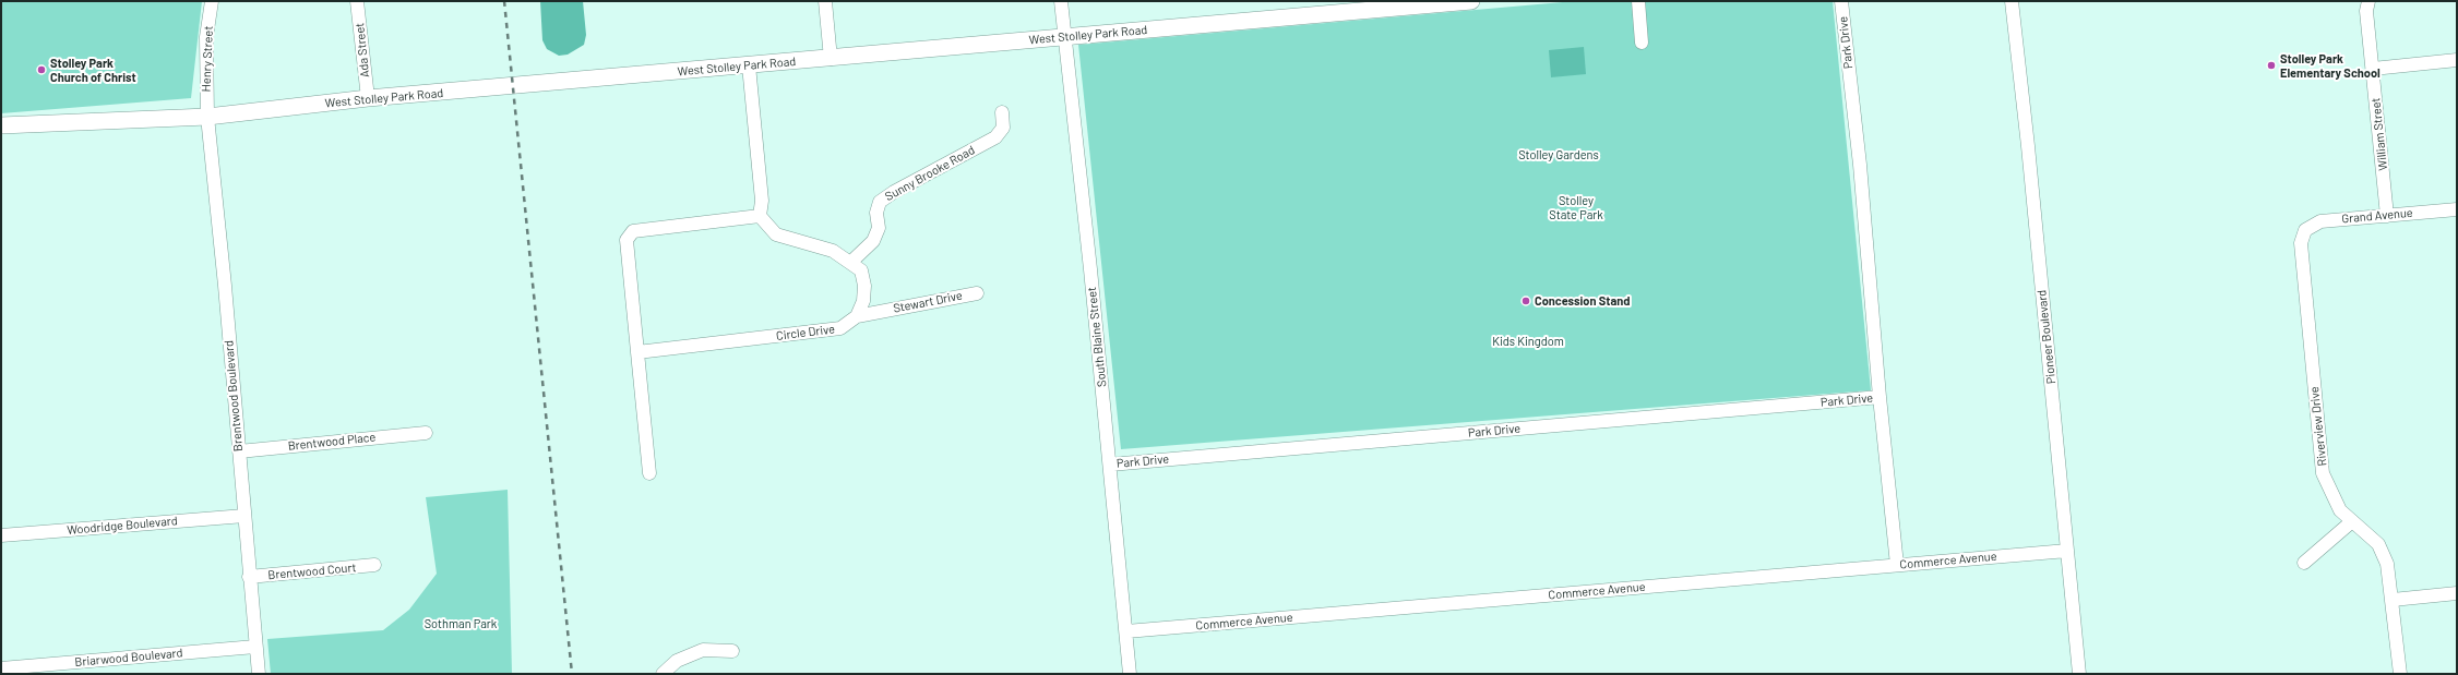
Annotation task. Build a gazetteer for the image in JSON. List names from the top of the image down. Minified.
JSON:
{"streets":{"main road":["West Stolley Park Road"],"street":["Park Drive","Ada Street","Henry Street","William Street","Sunny Brooke Road","Grand Avenue","Stewart Drive","Circle Drive","South Blaine Street","Pioneer Boulevard","Brentwood Boulevard","Riverview Drive","Brentwood Place","Woodridge Boulevard","Commerce Avenue","Brentwood Court","Briarwood Boulevard"]},"crossings":[["West Stolley Park Road","Ada Street"],["West Stolley Park Road","Henry Street"],["West Stolley Park Road","South Blaine Street"],["West Stolley Park Road","Brentwood Boulevard"],["Park Drive","South Blaine Street"],["Park Drive","Commerce Avenue"],["Henry Street","Brentwood Boulevard"],["William Street","Grand Avenue"],["Grand Avenue","Riverview Drive"],["Stewart Drive","Circle Drive"],["South Blaine Street","Commerce Avenue"],["Pioneer Boulevard","Commerce Avenue"],["Brentwood Boulevard","Brentwood Place"],["Brentwood Boulevard","Woodridge Boulevard"],["Brentwood Boulevard","Brentwood Court"],["Brentwood Boulevard","Briarwood Boulevard"]],"parks":["Stolley Gardens","Stolley State Park","Kids Kingdom","Sothman Park"],"places":["Stolley Park Elementary School","Stolley Park Church of Christ","Concession Stand"]}
